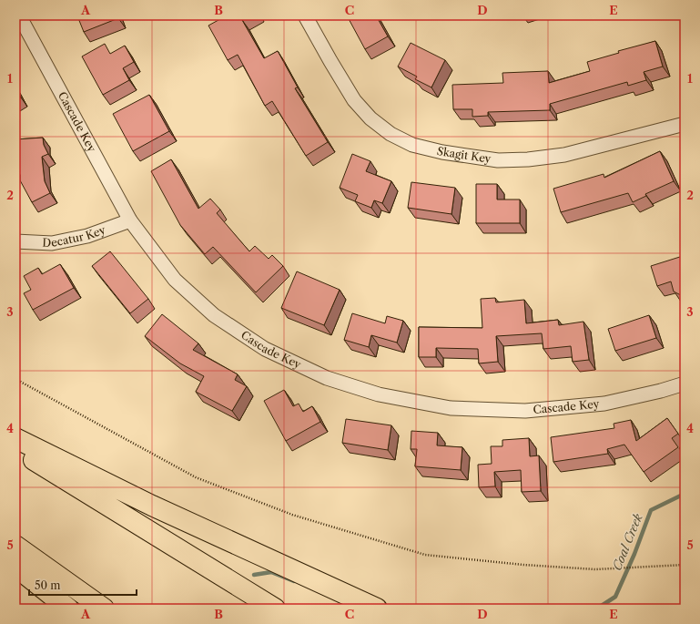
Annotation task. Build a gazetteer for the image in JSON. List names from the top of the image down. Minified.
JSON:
{"streets":{"street":["Cascade Key","Skagit Key","Decatur Key"]},"crossings":[["Cascade Key","Decatur Key"]],"water":["Coal Creek"],"scale_bar":"50 m","grid":{"columns":["A","B","C","D","E"],"rows":["1","2","3","4","5"]}}
